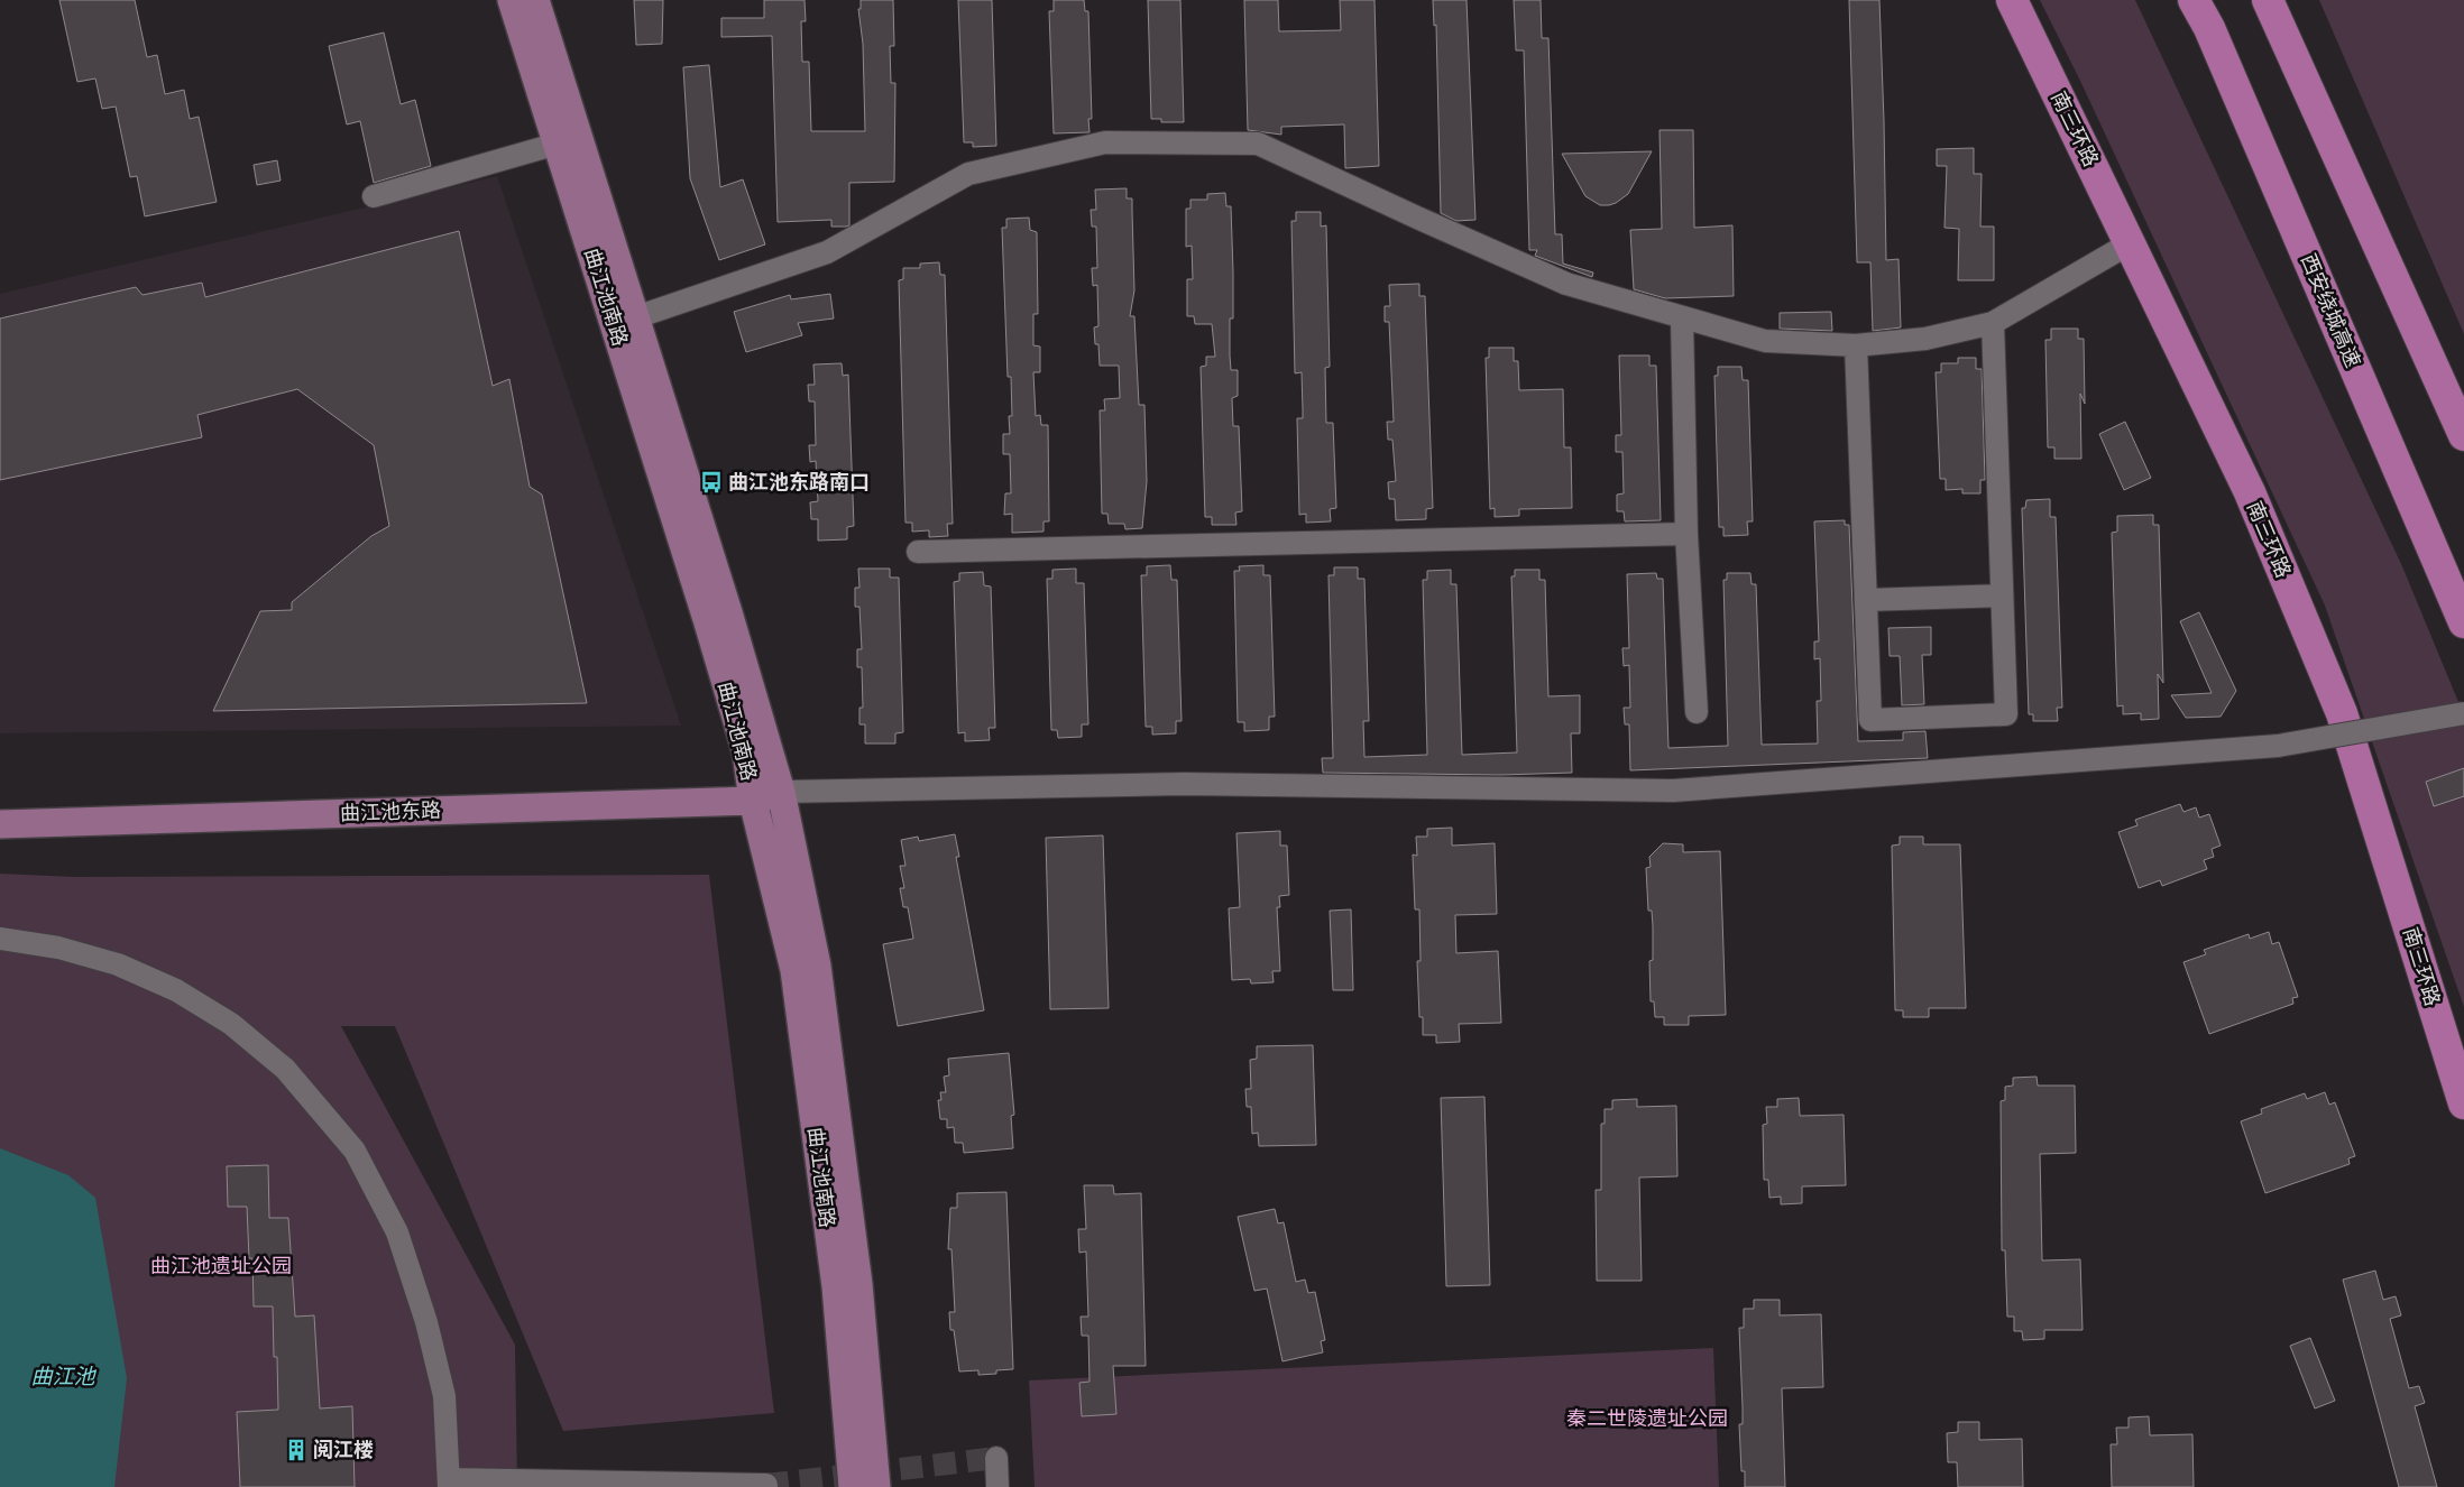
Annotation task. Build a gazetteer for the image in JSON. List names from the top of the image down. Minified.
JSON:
{"streets":{"highway":["南三环路","西安绕城高速"],"main road":["曲江池南路","曲江池东路"]},"crossings":[["曲江池南路","曲江池东路"]],"water":["曲江池"],"parks":["曲江池遗址公园","秦二世陵遗址公园"],"places":{"bus stop":["曲江池东路南口"],"building":["阅江楼"]}}
